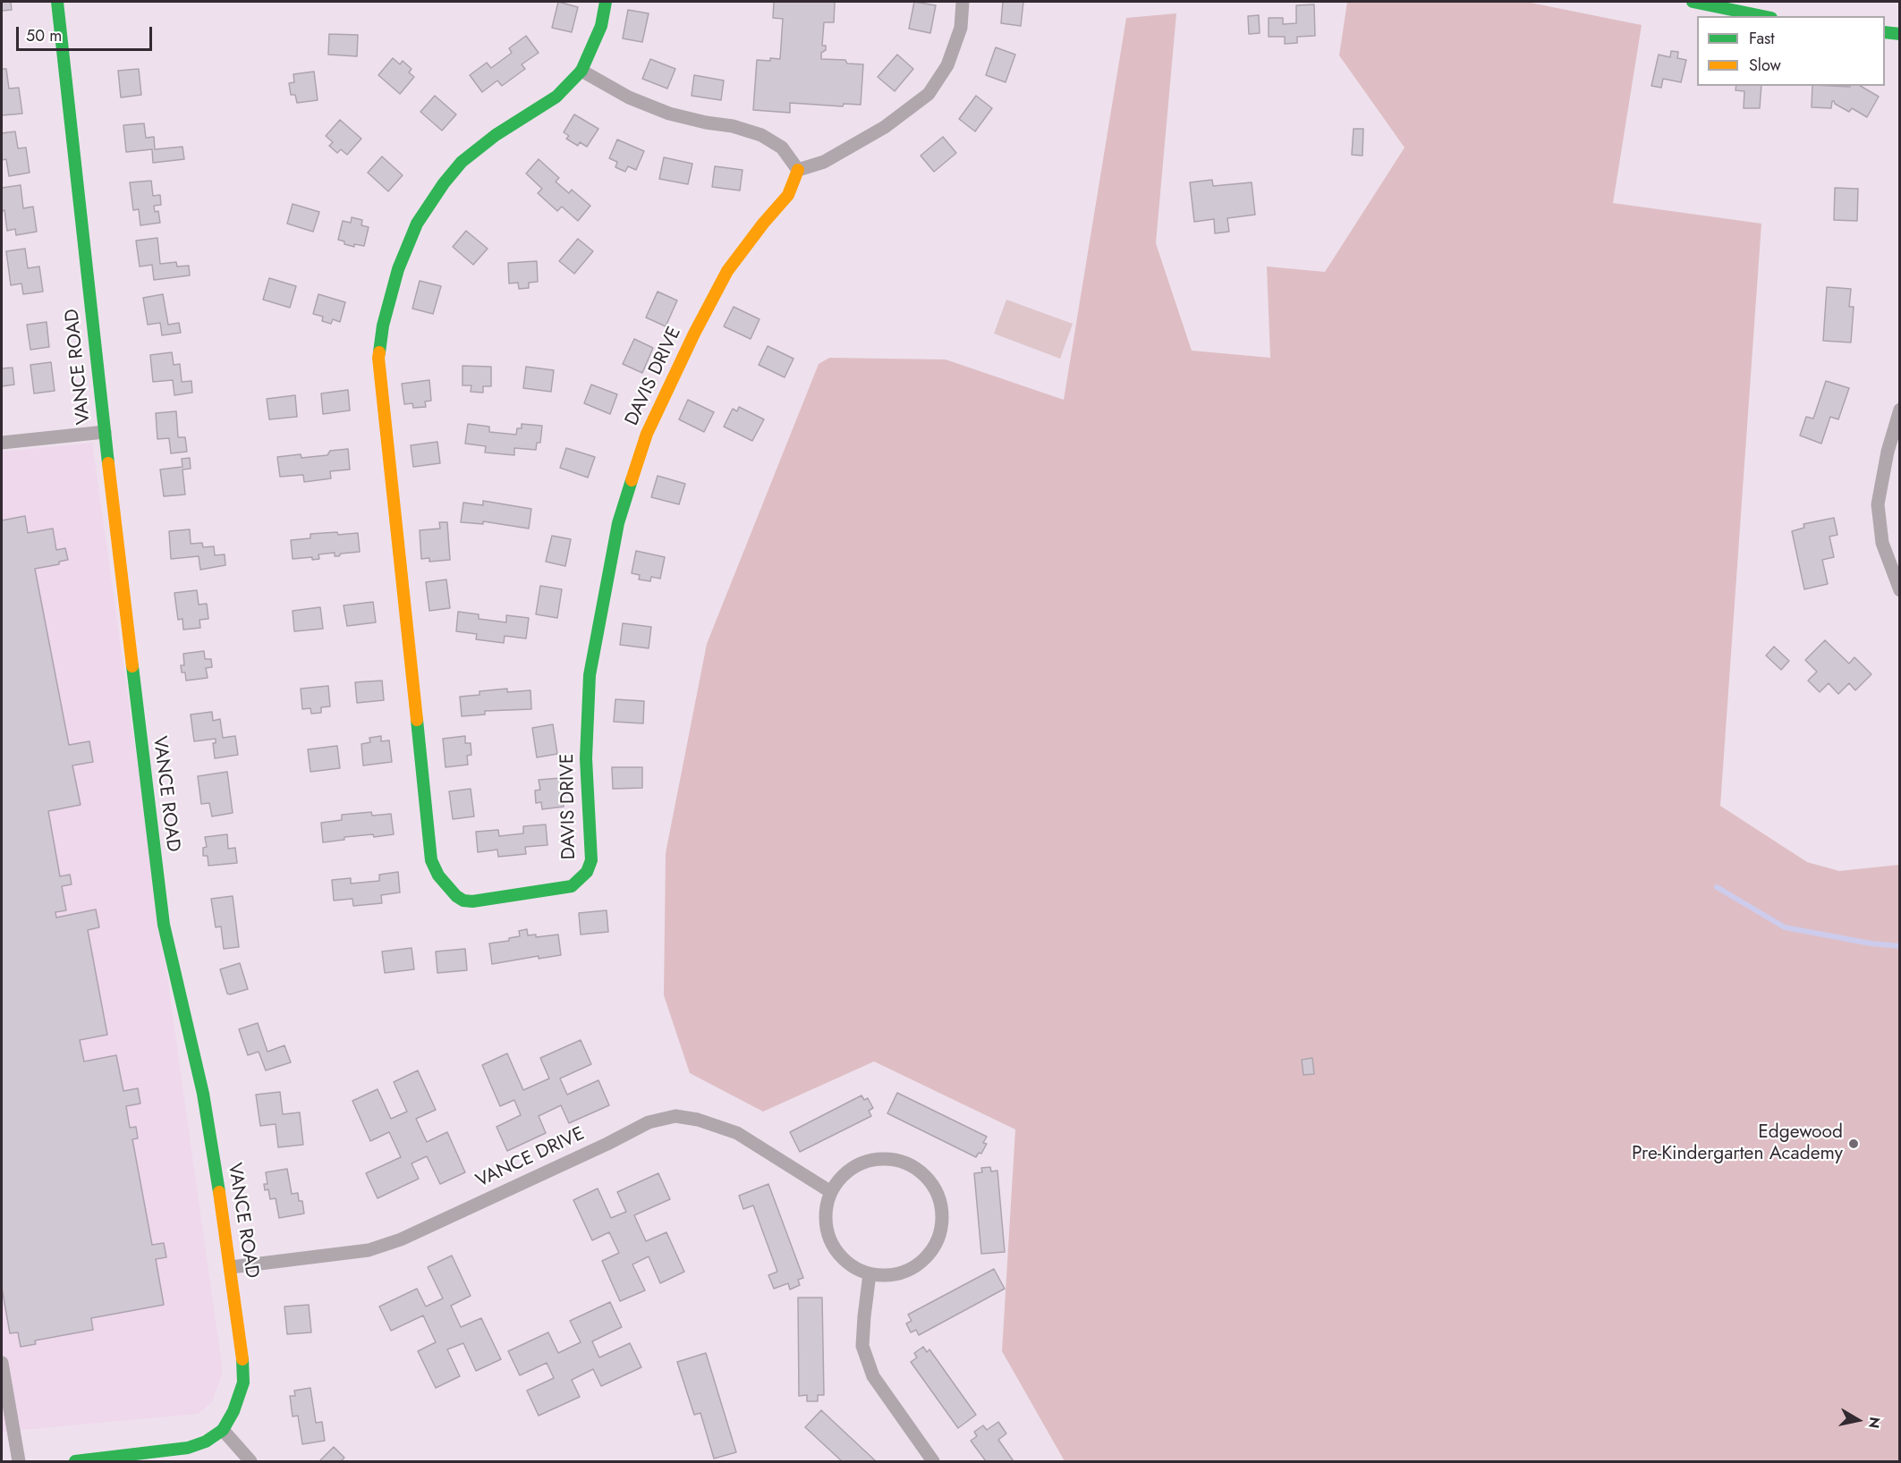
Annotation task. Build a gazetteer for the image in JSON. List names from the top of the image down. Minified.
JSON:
{"streets":{"street":["VANCE ROAD","DAVIS DRIVE","VANCE DRIVE"]},"crossings":[["VANCE ROAD","VANCE DRIVE"]],"places":["Edgewood Pre-Kindergarten Academy"],"legend":["Fast","Slow"],"scale_bar":"50 m","north":"right"}
